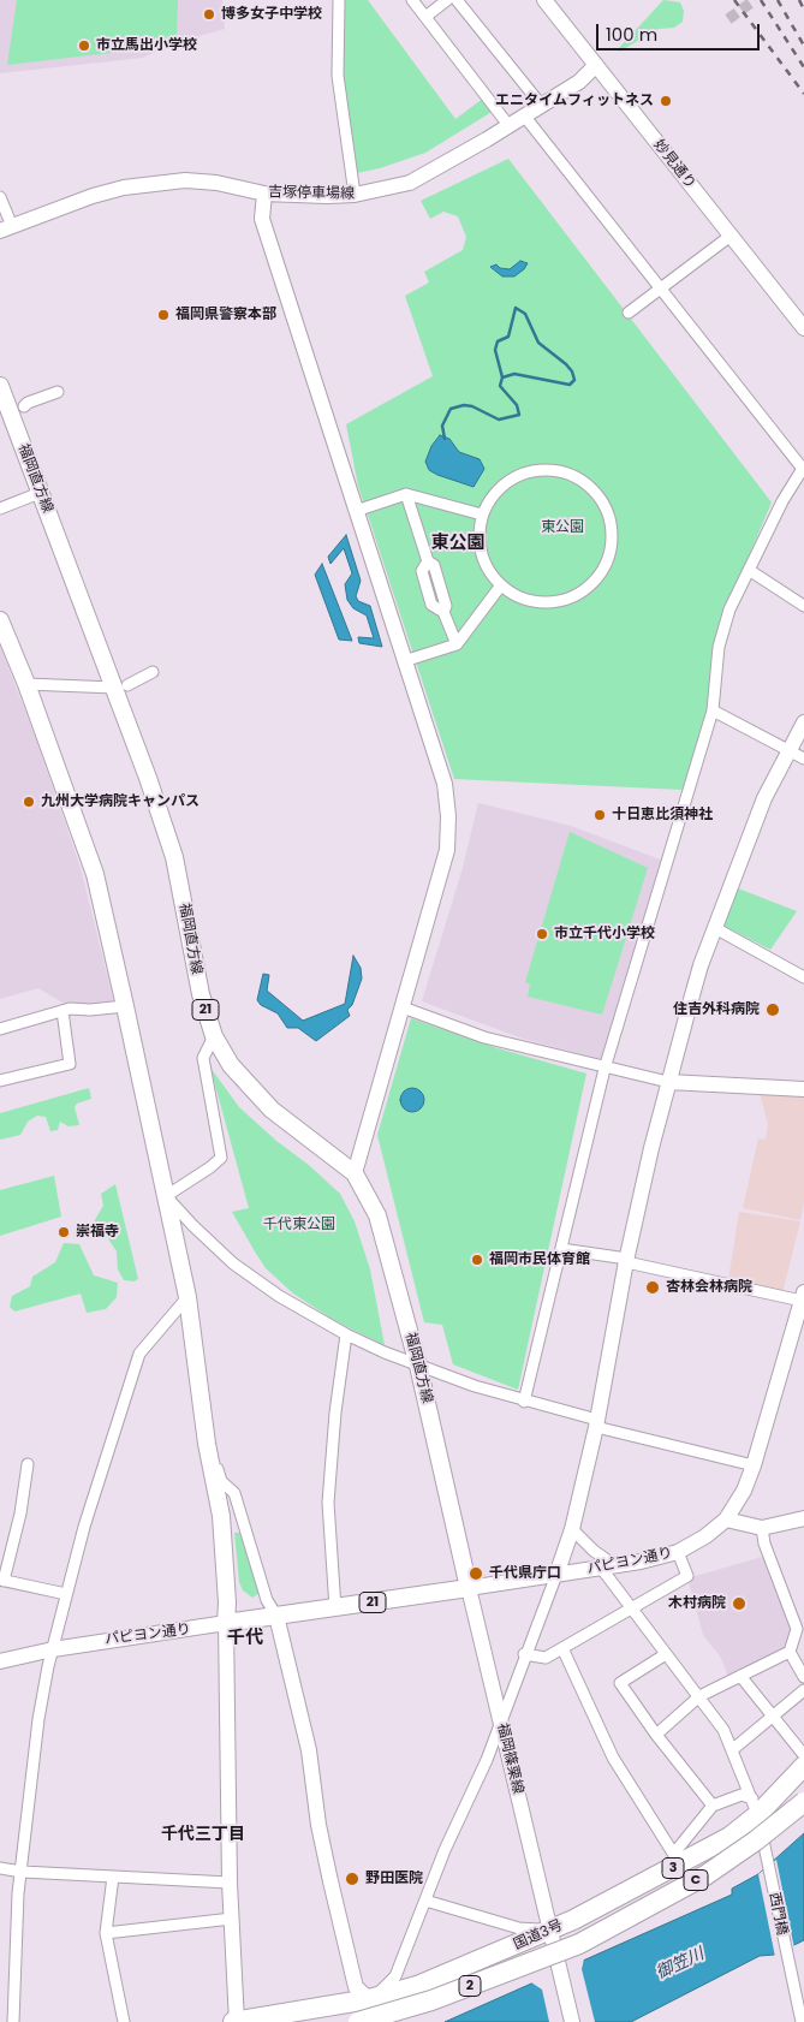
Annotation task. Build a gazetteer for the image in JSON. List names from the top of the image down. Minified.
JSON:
{"streets":{"highway":["3","C","国道3号","2"],"main road":["福岡直方線","21","パピヨン通り"],"street":["妙見通り","吉塚停車場線","福岡篠栗線","西門橋"]},"crossings":[["妙見通り","吉塚停車場線"],["福岡直方線","パピヨン通り"],["福岡直方線","福岡篠栗線"],["パピヨン通り","福岡篠栗線"],["パピヨン通り","西門橋"],["福岡篠栗線","国道3号"],["C","国道3号"],["C","2"],["西門橋","国道3号"],["国道3号","2"]],"districts":["東公園","千代","千代三丁目"],"water":["御笠川"],"parks":["東公園","千代東公園"],"places":["博多女子中学校","市立馬出小学校","エニタイムフィットネス","福岡県警察本部","九州大学病院キャンパス","十日恵比須神社","市立千代小学校","住吉外科病院","崇福寺","福岡市民体育館","杏林会林病院","千代県庁口","木村病院","野田医院"],"scale_bar":"100 m"}
